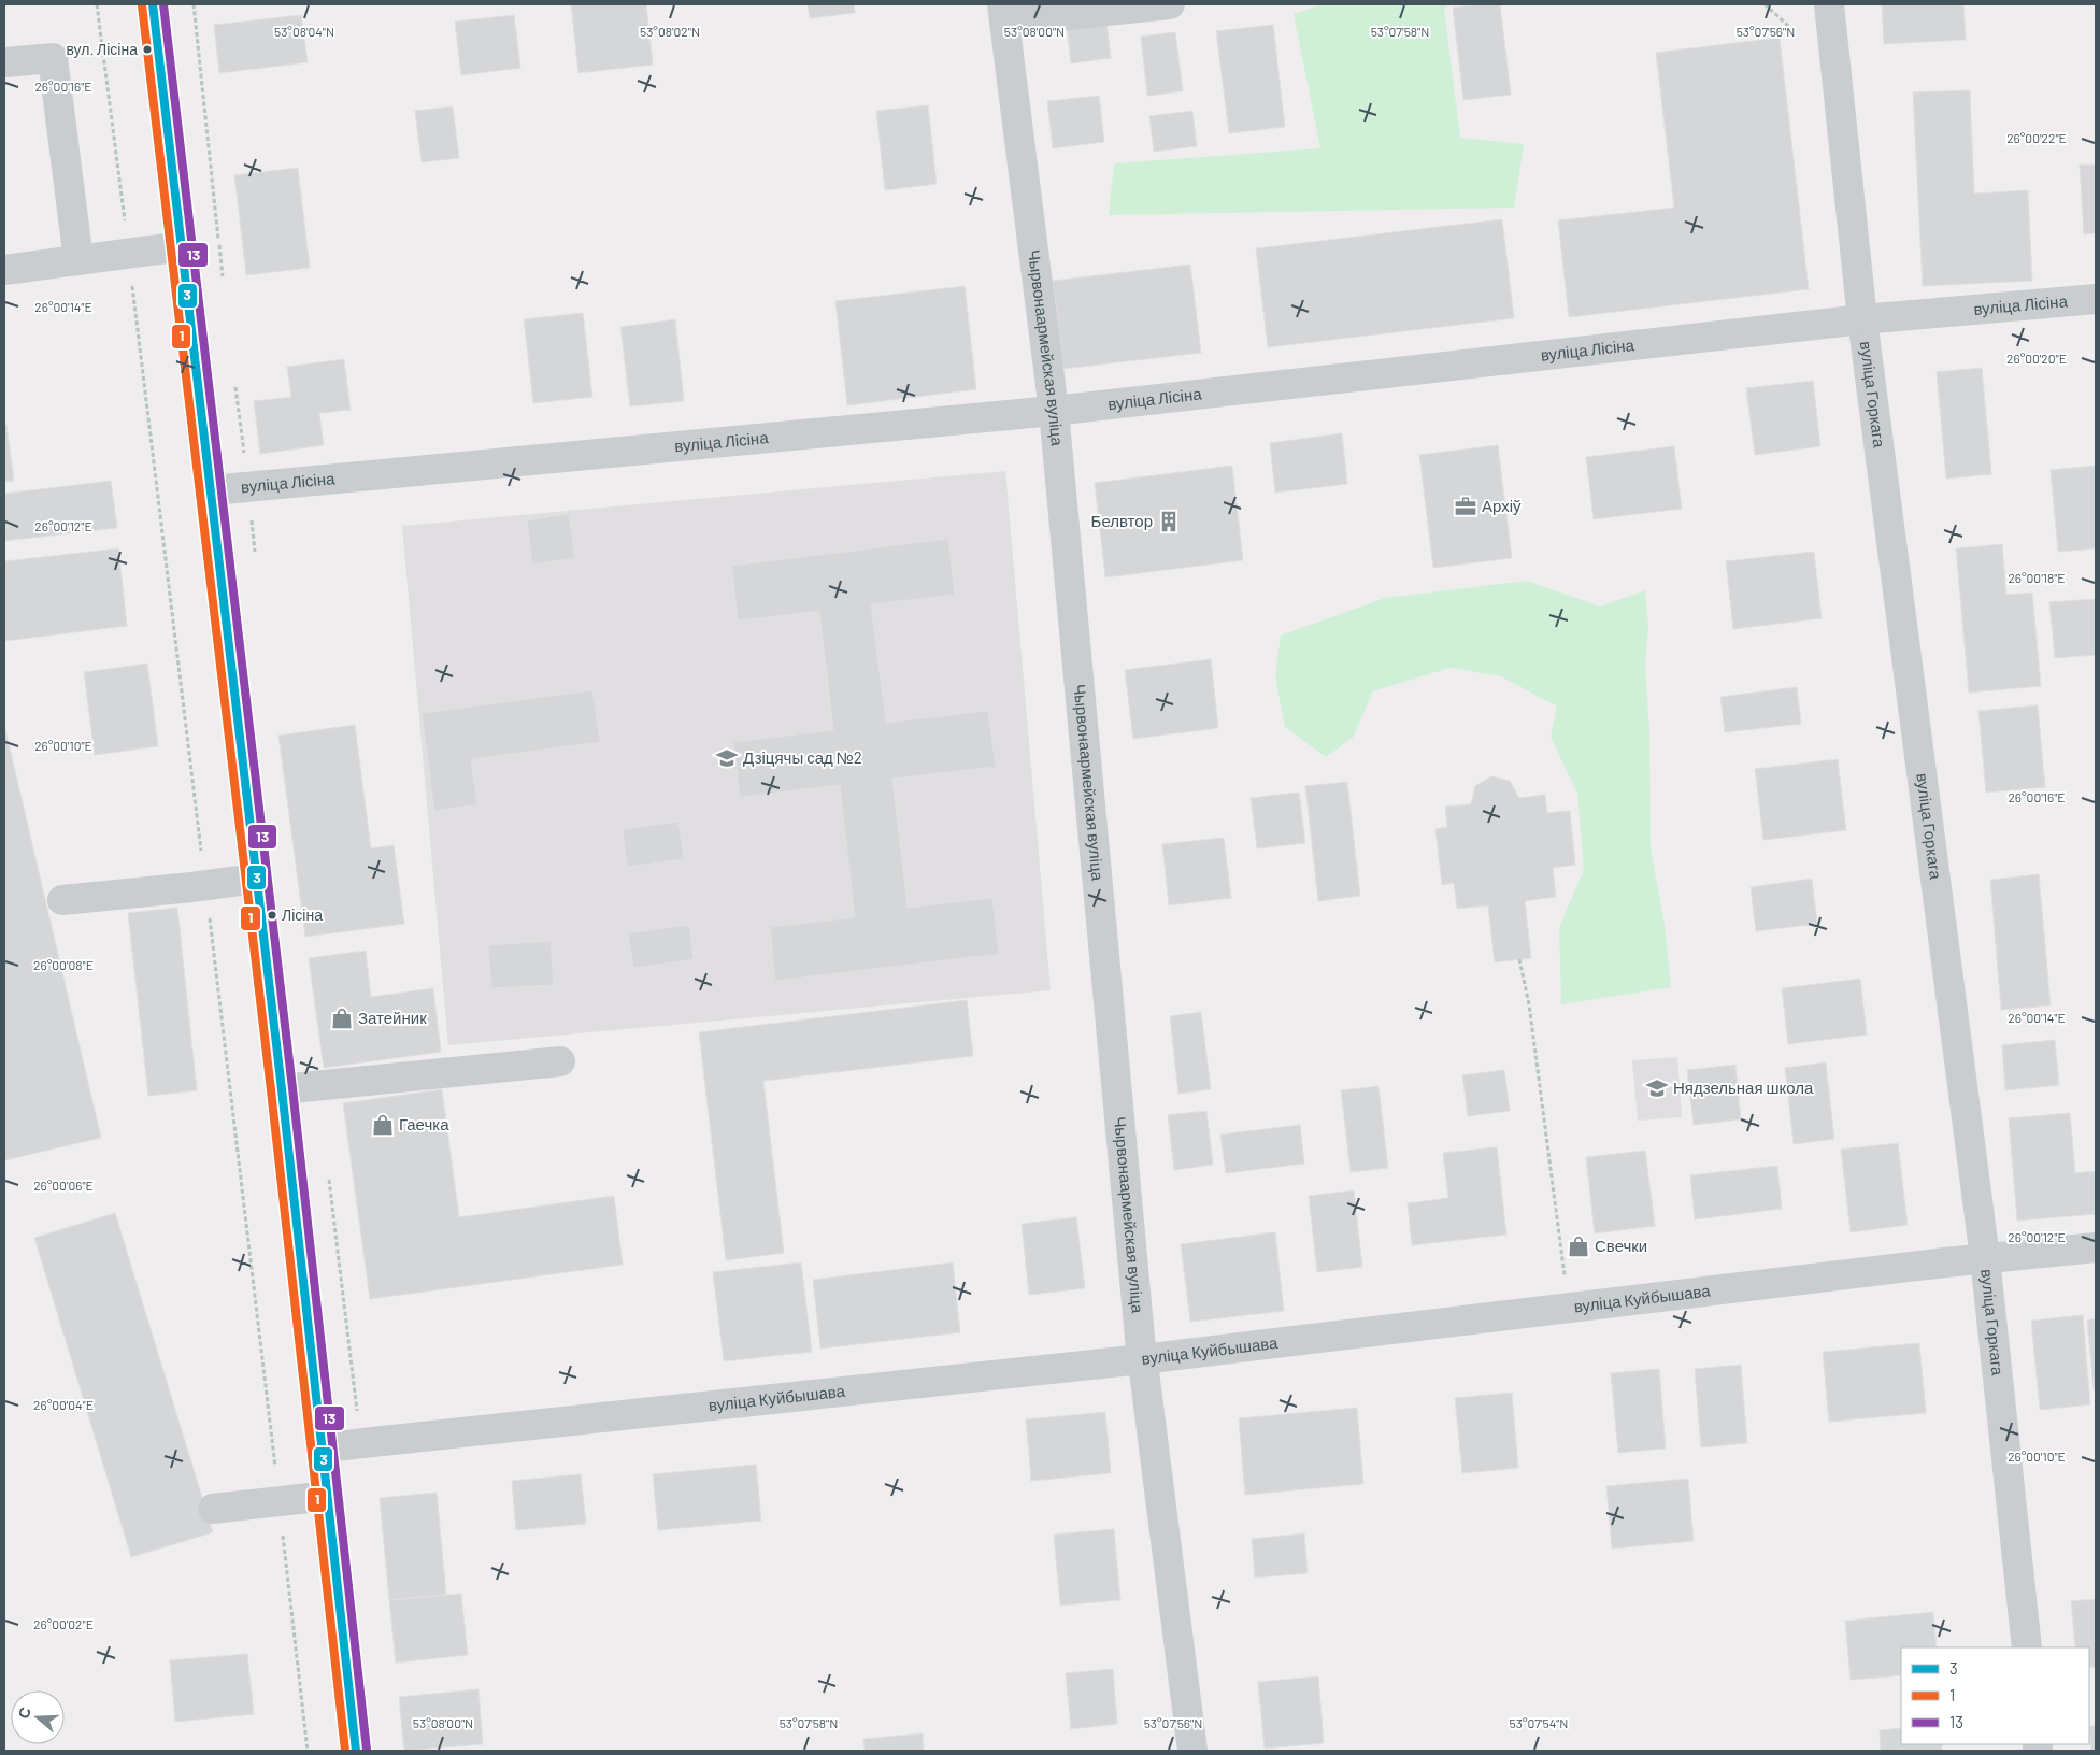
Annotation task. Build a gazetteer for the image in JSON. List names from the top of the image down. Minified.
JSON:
{"streets":{"street":["вуліца Лісіна","Чырвонаармейская вуліца","вуліца Горкага","вуліца Куйбышава"]},"crossings":[["вуліца Лісіна","Чырвонаармейская вуліца"],["вуліца Лісіна","вуліца Горкага"],["Чырвонаармейская вуліца","вуліца Куйбышава"],["вуліца Горкага","вуліца Куйбышава"]],"places":{"other":["вул. Лісіна","Лісіна"],"office":["Архіў"],"building":["Белвтор"],"school or university":["Дзіцячы сад №2","Нядзельная школа"],"shop":["Затейник","Гаечка","Свечки"]},"lines":["transit line 3","transit line 13","transit line 1"],"legend":["3","1","13"],"north":"left","coordinates":["53°08'04\"N","53°08'02\"N","53°08'00\"N","53°07'58\"N","53°07'56\"N","26°00'16\"E","26°00'22\"E","26°00'14\"E","26°00'20\"E","26°00'12\"E","26°00'18\"E","26°00'10\"E","26°00'08\"E","26°00'06\"E","26°00'04\"E","26°00'02\"E","53°07'54\"N"]}
